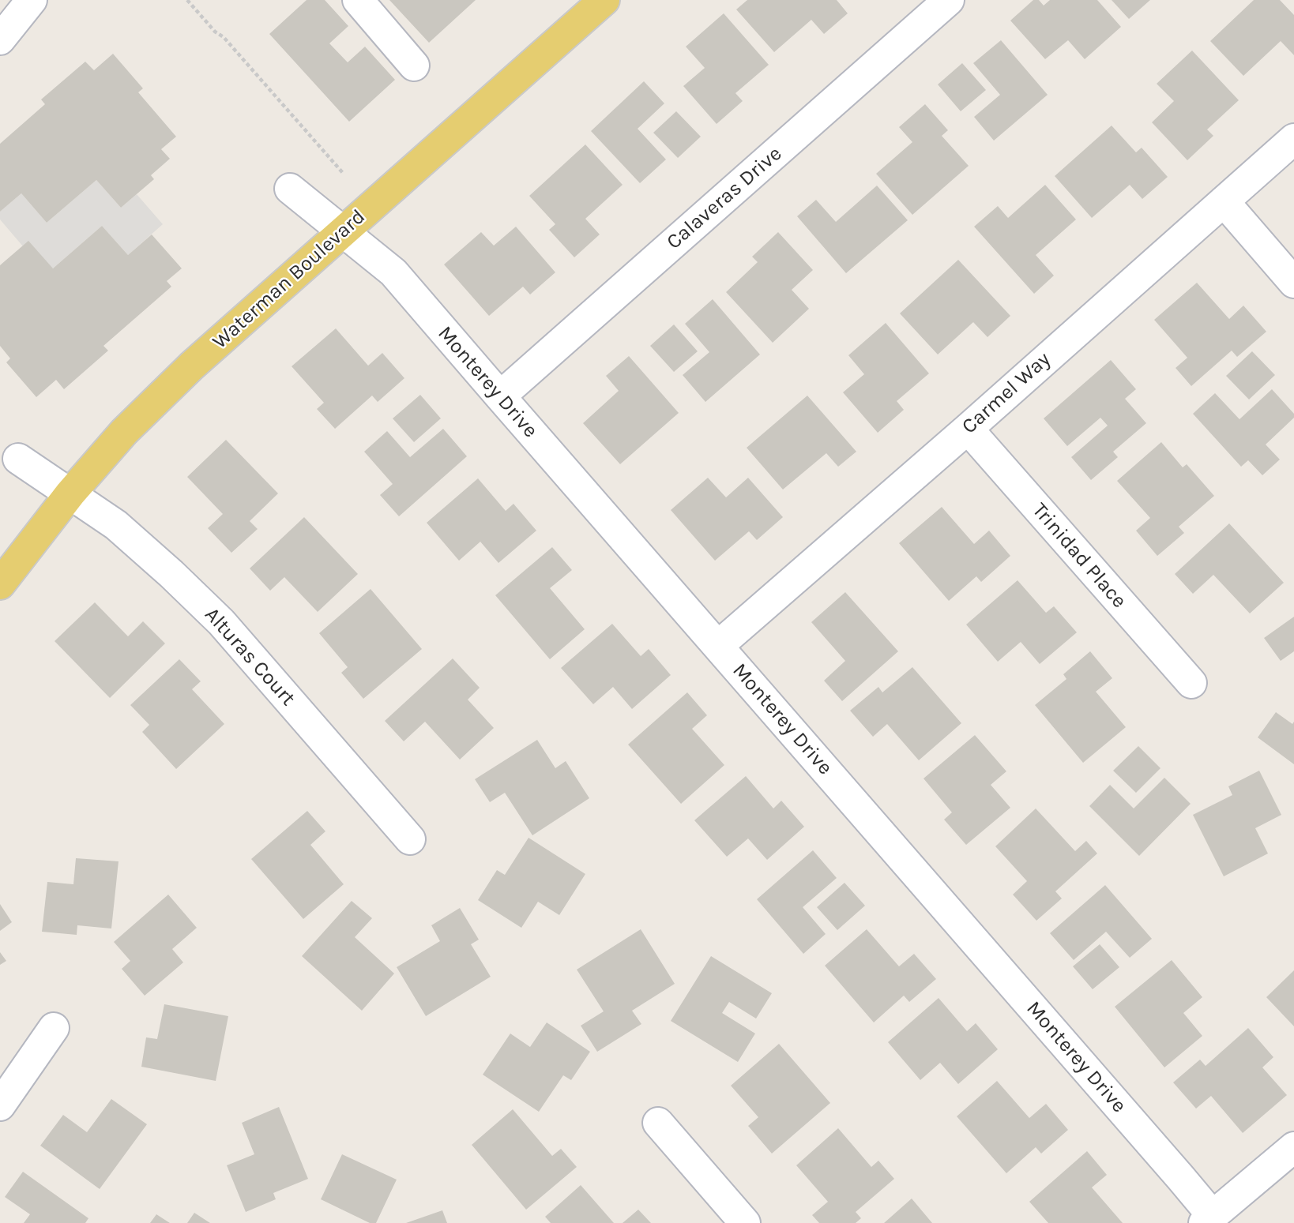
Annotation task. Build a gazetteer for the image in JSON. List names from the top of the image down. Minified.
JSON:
{"streets":{"main road":["Waterman Boulevard"],"street":["Calaveras Drive","Monterey Drive","Carmel Way","Trinidad Place","Alturas Court"]},"crossings":[["Calaveras Drive","Monterey Drive"],["Waterman Boulevard","Monterey Drive"],["Waterman Boulevard","Alturas Court"],["Monterey Drive","Carmel Way"],["Carmel Way","Trinidad Place"]]}
